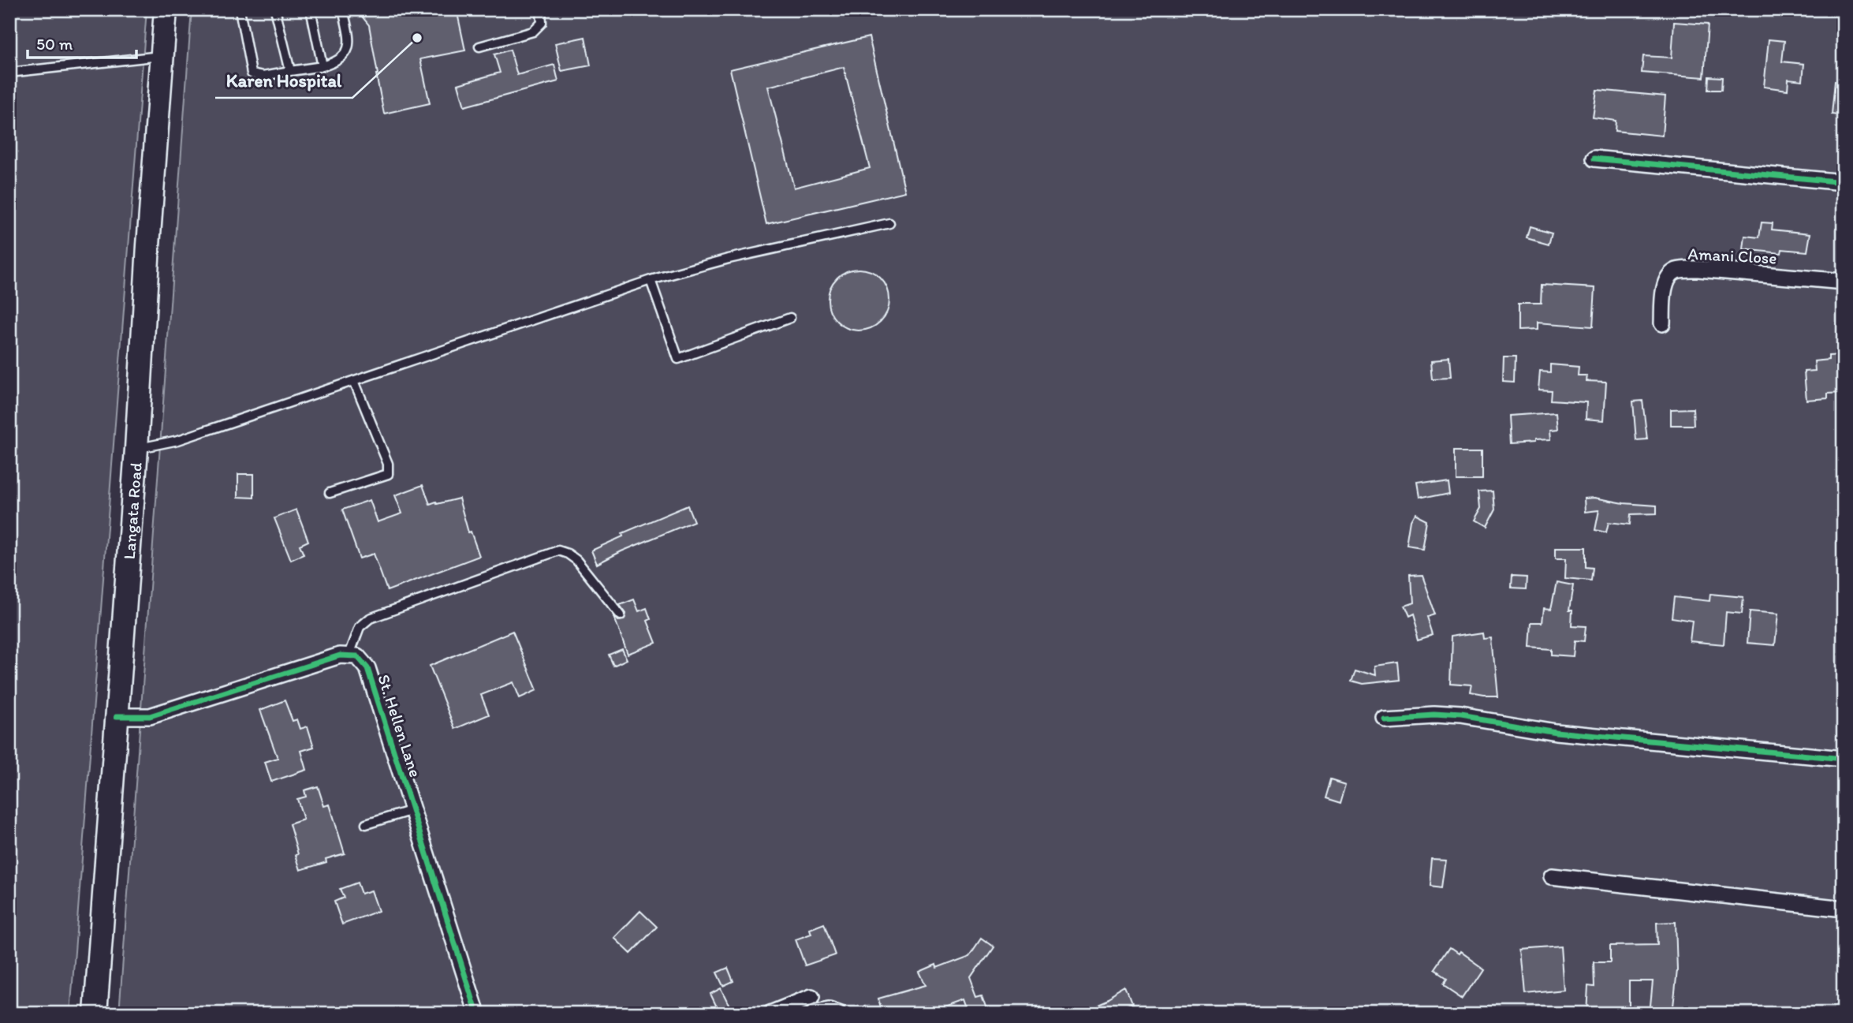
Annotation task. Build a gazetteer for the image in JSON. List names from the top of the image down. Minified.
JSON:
{"streets":{"main road":["Langata Road"],"street":["Amani Close","St. Hellen Lane"]},"places":["Karen Hospital"],"scale_bar":"50 m"}
